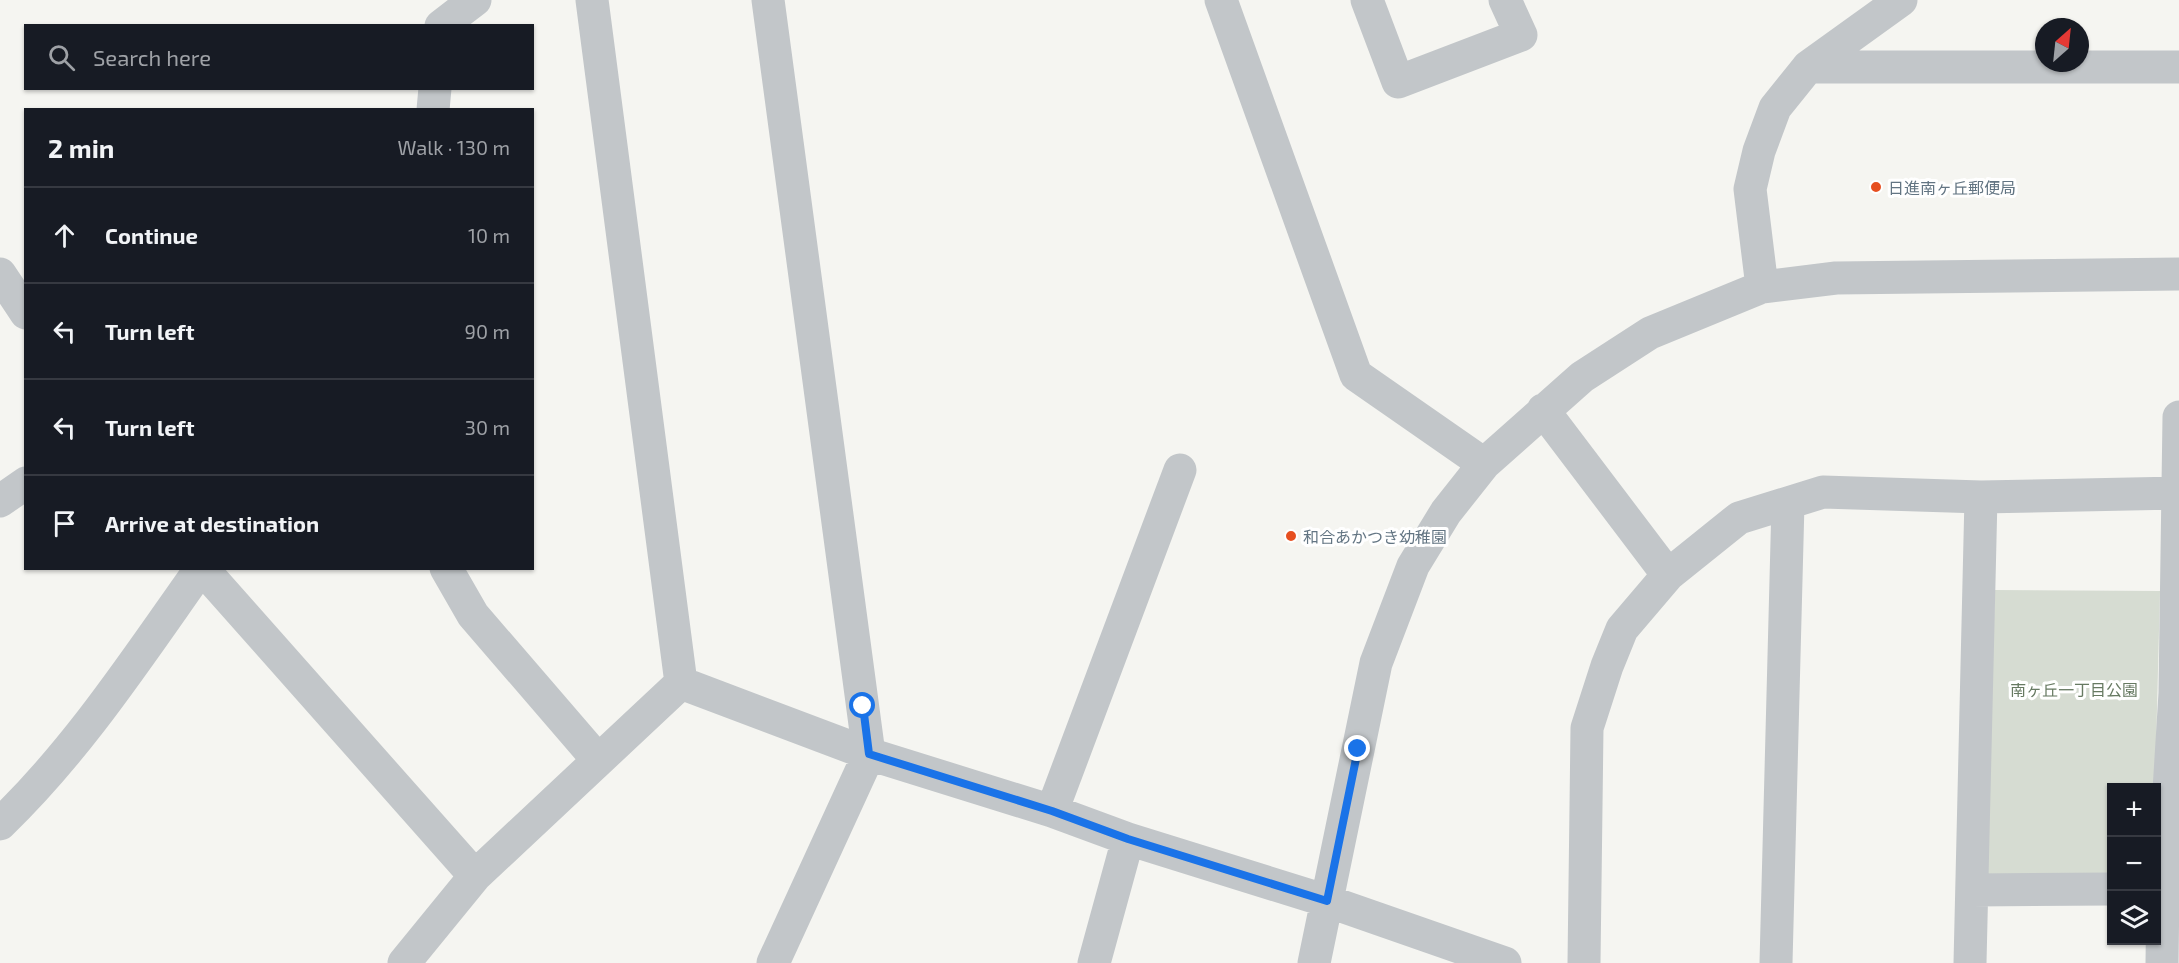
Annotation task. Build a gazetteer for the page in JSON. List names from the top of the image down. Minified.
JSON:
{"parks":["南ヶ丘一丁目公園"],"places":["日進南ヶ丘郵便局","和合あかつき幼稚園"],"north":"top right","page":{"search":"Search here","heading":["2 min","Walk · 130 m"],"list":[["Continue","10 m"],["Turn left","90 m"],["Turn left","30 m"],"Arrive at destination"],"map_buttons":["+","−"]}}
